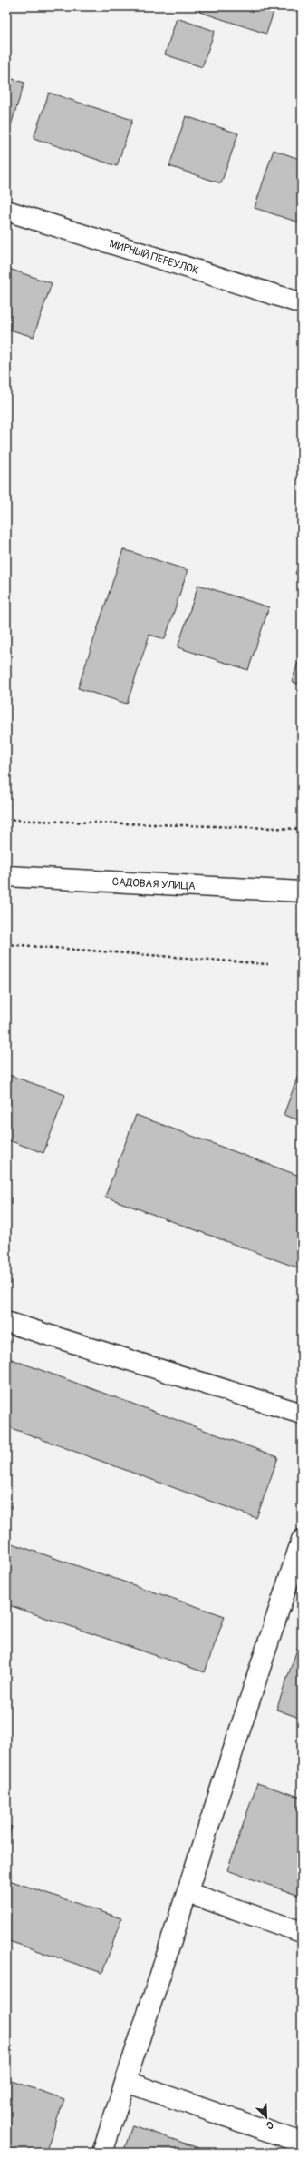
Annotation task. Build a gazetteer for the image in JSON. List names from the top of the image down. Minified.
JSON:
{"streets":{"street":["МИРНЫЙ ПЕРЕУЛОК","САДОВАЯ УЛИЦА"]},"north":"bottom right"}
